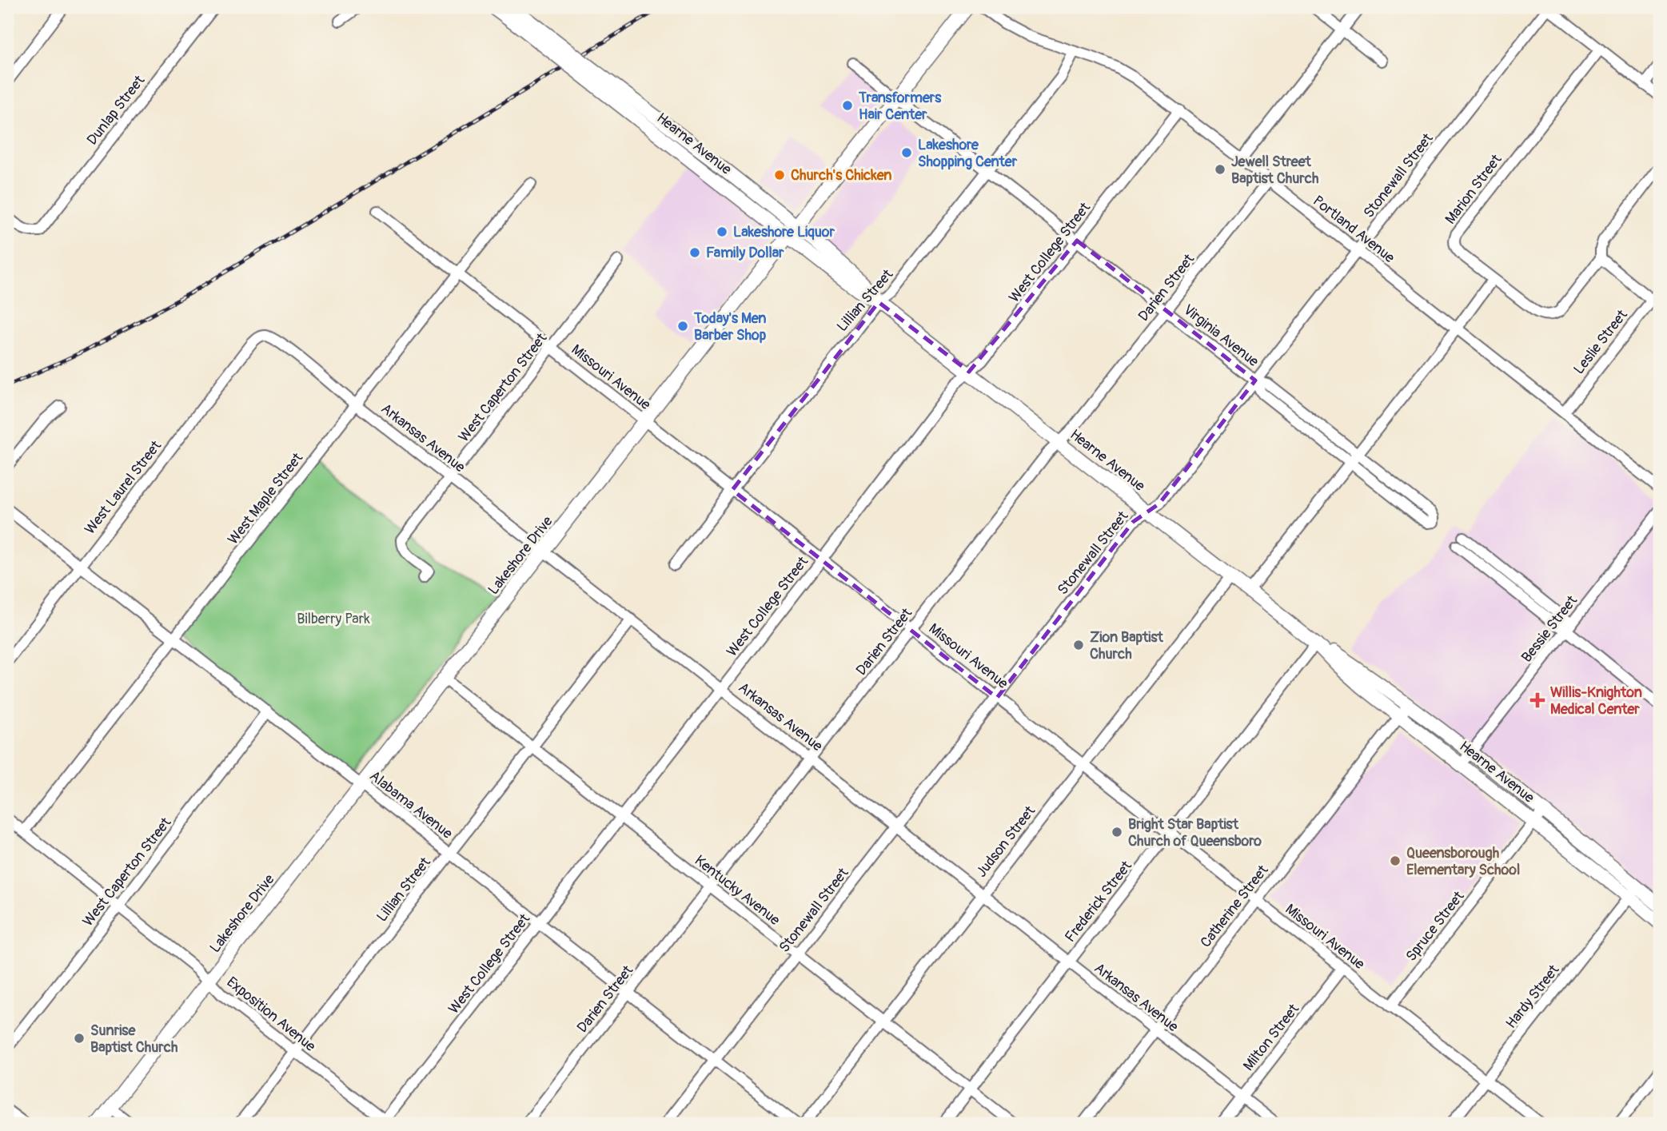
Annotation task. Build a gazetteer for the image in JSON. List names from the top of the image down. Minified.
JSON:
{"streets":{"main road":["Hearne Avenue","Lakeshore Drive"],"street":["Dunlap Street","Stonewall Street","Marion Street","Portland Avenue","West College Street","Darien Street","Lillian Street","Virginia Avenue","Leslie Street","Missouri Avenue","West Caperton Street","Arkansas Avenue","West Laurel Street","West Maple Street","Bessie Street","Alabama Avenue","Judson Street","Kentucky Avenue","Frederick Street","Catherine Street","Spruce Street","Hardy Street","Exposition Avenue","Milton Street"]},"crossings":[["Hearne Avenue","Stonewall Street"],["Hearne Avenue","West College Street"],["Hearne Avenue","Darien Street"],["Hearne Avenue","Lillian Street"],["Hearne Avenue","Lakeshore Drive"],["Hearne Avenue","Bessie Street"],["Hearne Avenue","Judson Street"],["Hearne Avenue","Frederick Street"],["Hearne Avenue","Catherine Street"],["Hearne Avenue","Spruce Street"],["Hearne Avenue","Hardy Street"],["Stonewall Street","Portland Avenue"],["Stonewall Street","Virginia Avenue"],["Stonewall Street","Missouri Avenue"],["Stonewall Street","Arkansas Avenue"],["Stonewall Street","Alabama Avenue"],["Stonewall Street","Kentucky Avenue"],["Portland Avenue","West College Street"],["Portland Avenue","Darien Street"],["Portland Avenue","Lillian Street"],["Portland Avenue","Leslie Street"],["West College Street","Virginia Avenue"],["West College Street","Missouri Avenue"],["West College Street","Arkansas Avenue"],["West College Street","Alabama Avenue"],["West College Street","Kentucky Avenue"],["West College Street","Exposition Avenue"],["Darien Street","Virginia Avenue"],["Darien Street","Missouri Avenue"],["Darien Street","Arkansas Avenue"],["Darien Street","Alabama Avenue"],["Darien Street","Kentucky Avenue"],["Lillian Street","Virginia Avenue"],["Lillian Street","Missouri Avenue"],["Lillian Street","Arkansas Avenue"],["Lillian Street","Alabama Avenue"],["Lillian Street","Kentucky Avenue"],["Lillian Street","Exposition Avenue"],["Virginia Avenue","Lakeshore Drive"],["Missouri Avenue","West Caperton Street"],["Missouri Avenue","West Maple Street"],["Missouri Avenue","Lakeshore Drive"],["Missouri Avenue","Judson Street"],["Missouri Avenue","Frederick Street"],["Missouri Avenue","Catherine Street"],["Missouri Avenue","Spruce Street"],["Missouri Avenue","Hardy Street"],["Missouri Avenue","Milton Street"],["West Caperton Street","Arkansas Avenue"],["West Caperton Street","Alabama Avenue"],["West Caperton Street","Exposition Avenue"],["Arkansas Avenue","West Laurel Street"],["Arkansas Avenue","West Maple Street"],["Arkansas Avenue","Lakeshore Drive"],["Arkansas Avenue","Judson Street"],["Arkansas Avenue","Frederick Street"],["Arkansas Avenue","Catherine Street"],["Arkansas Avenue","Milton Street"],["West Laurel Street","Alabama Avenue"],["West Maple Street","Alabama Avenue"],["West Maple Street","Exposition Avenue"],["Lakeshore Drive","Alabama Avenue"],["Lakeshore Drive","Kentucky Avenue"],["Lakeshore Drive","Exposition Avenue"],["Judson Street","Kentucky Avenue"],["Kentucky Avenue","Frederick Street"]],"parks":["Bilberry Park"],"places":{"other":["Transformers Hair Center","Lakeshore Shopping Center","Jewell Street Baptist Church","Church's Chicken","Lakeshore Liquor","Family Dollar","Today's Men Barber Shop","Zion Baptist Church","Bright Star Baptist Church of Queensboro","Queensborough Elementary School","Sunrise Baptist Church"],"health":["Willis-Knighton Medical Center"]}}
